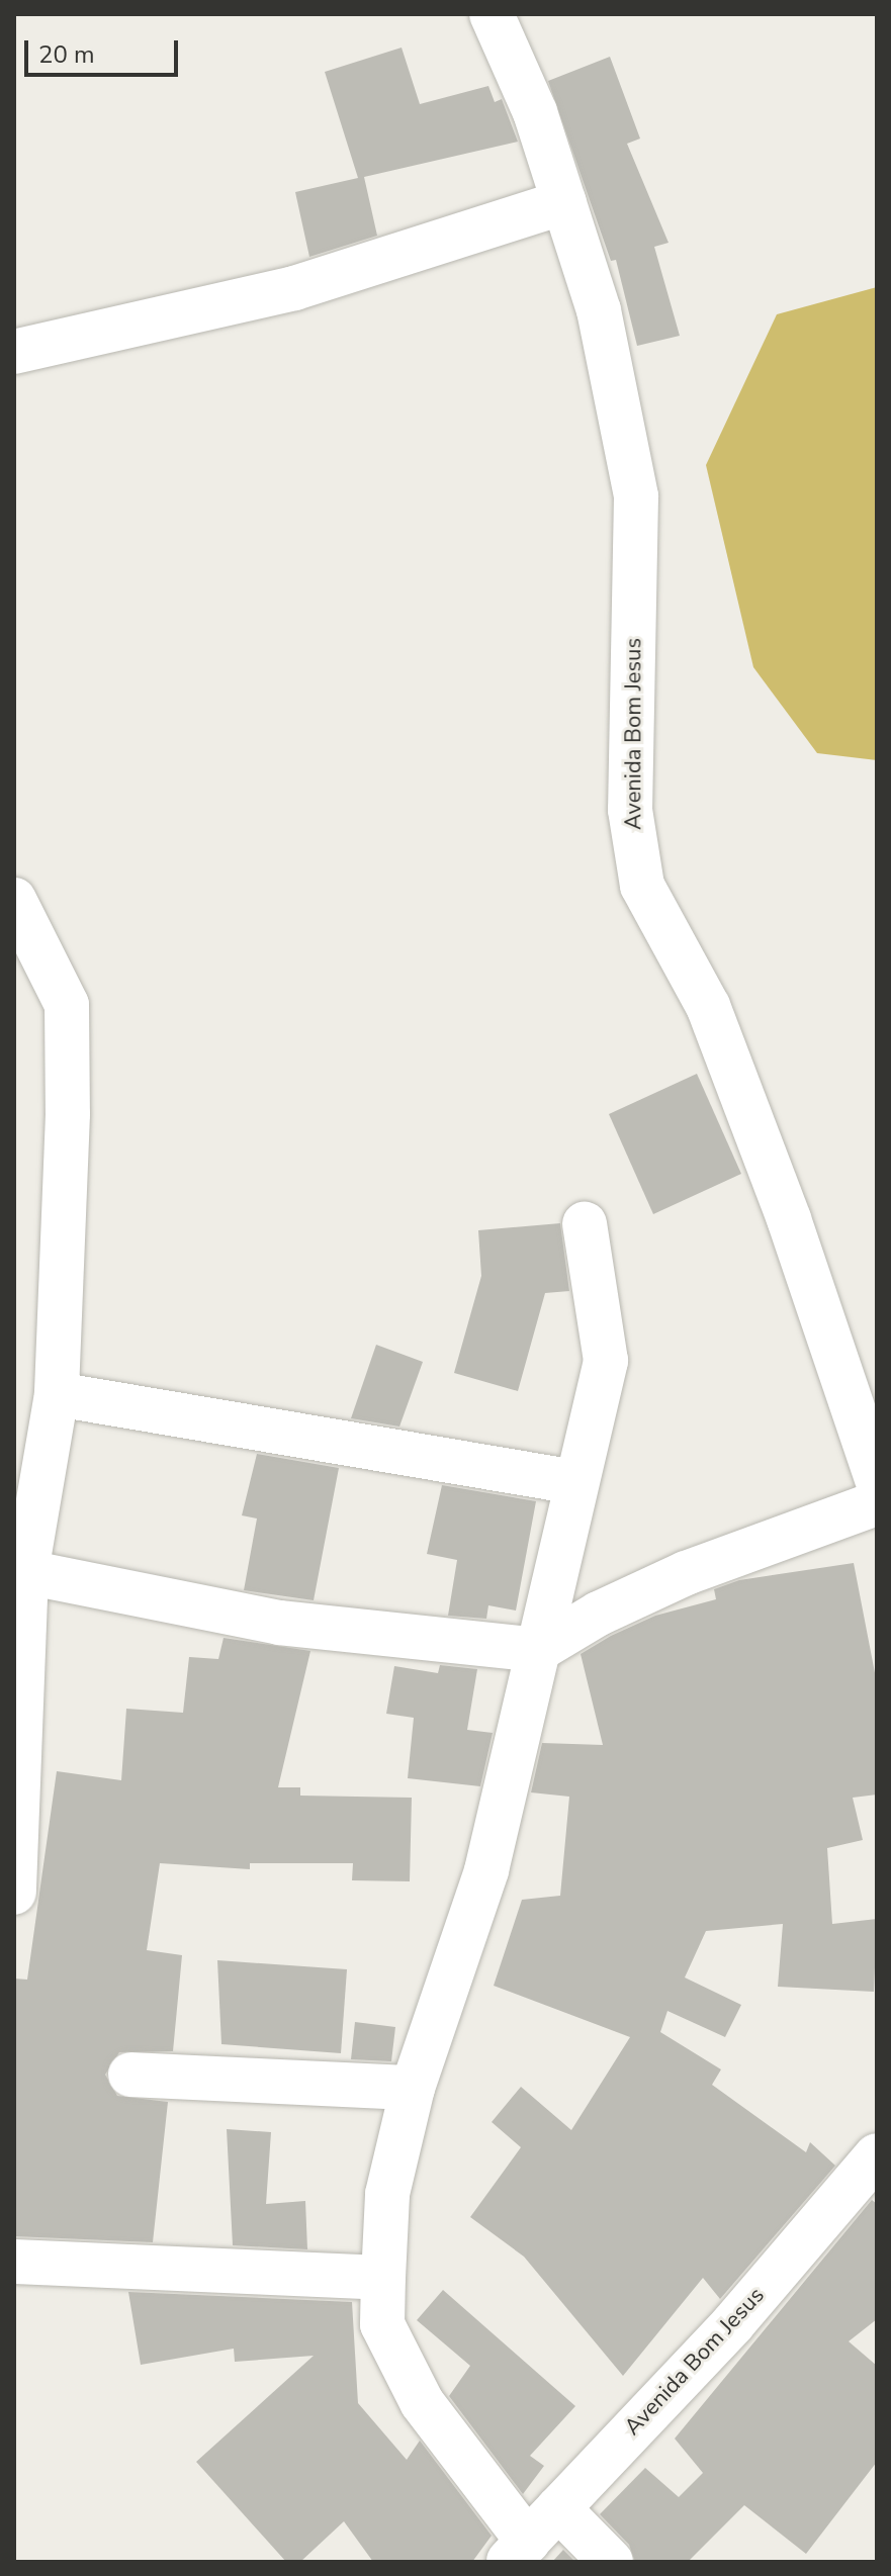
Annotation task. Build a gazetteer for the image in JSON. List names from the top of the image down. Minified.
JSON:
{"streets":{"street":["Avenida Bom Jesus"]},"scale_bar":"20 m"}
